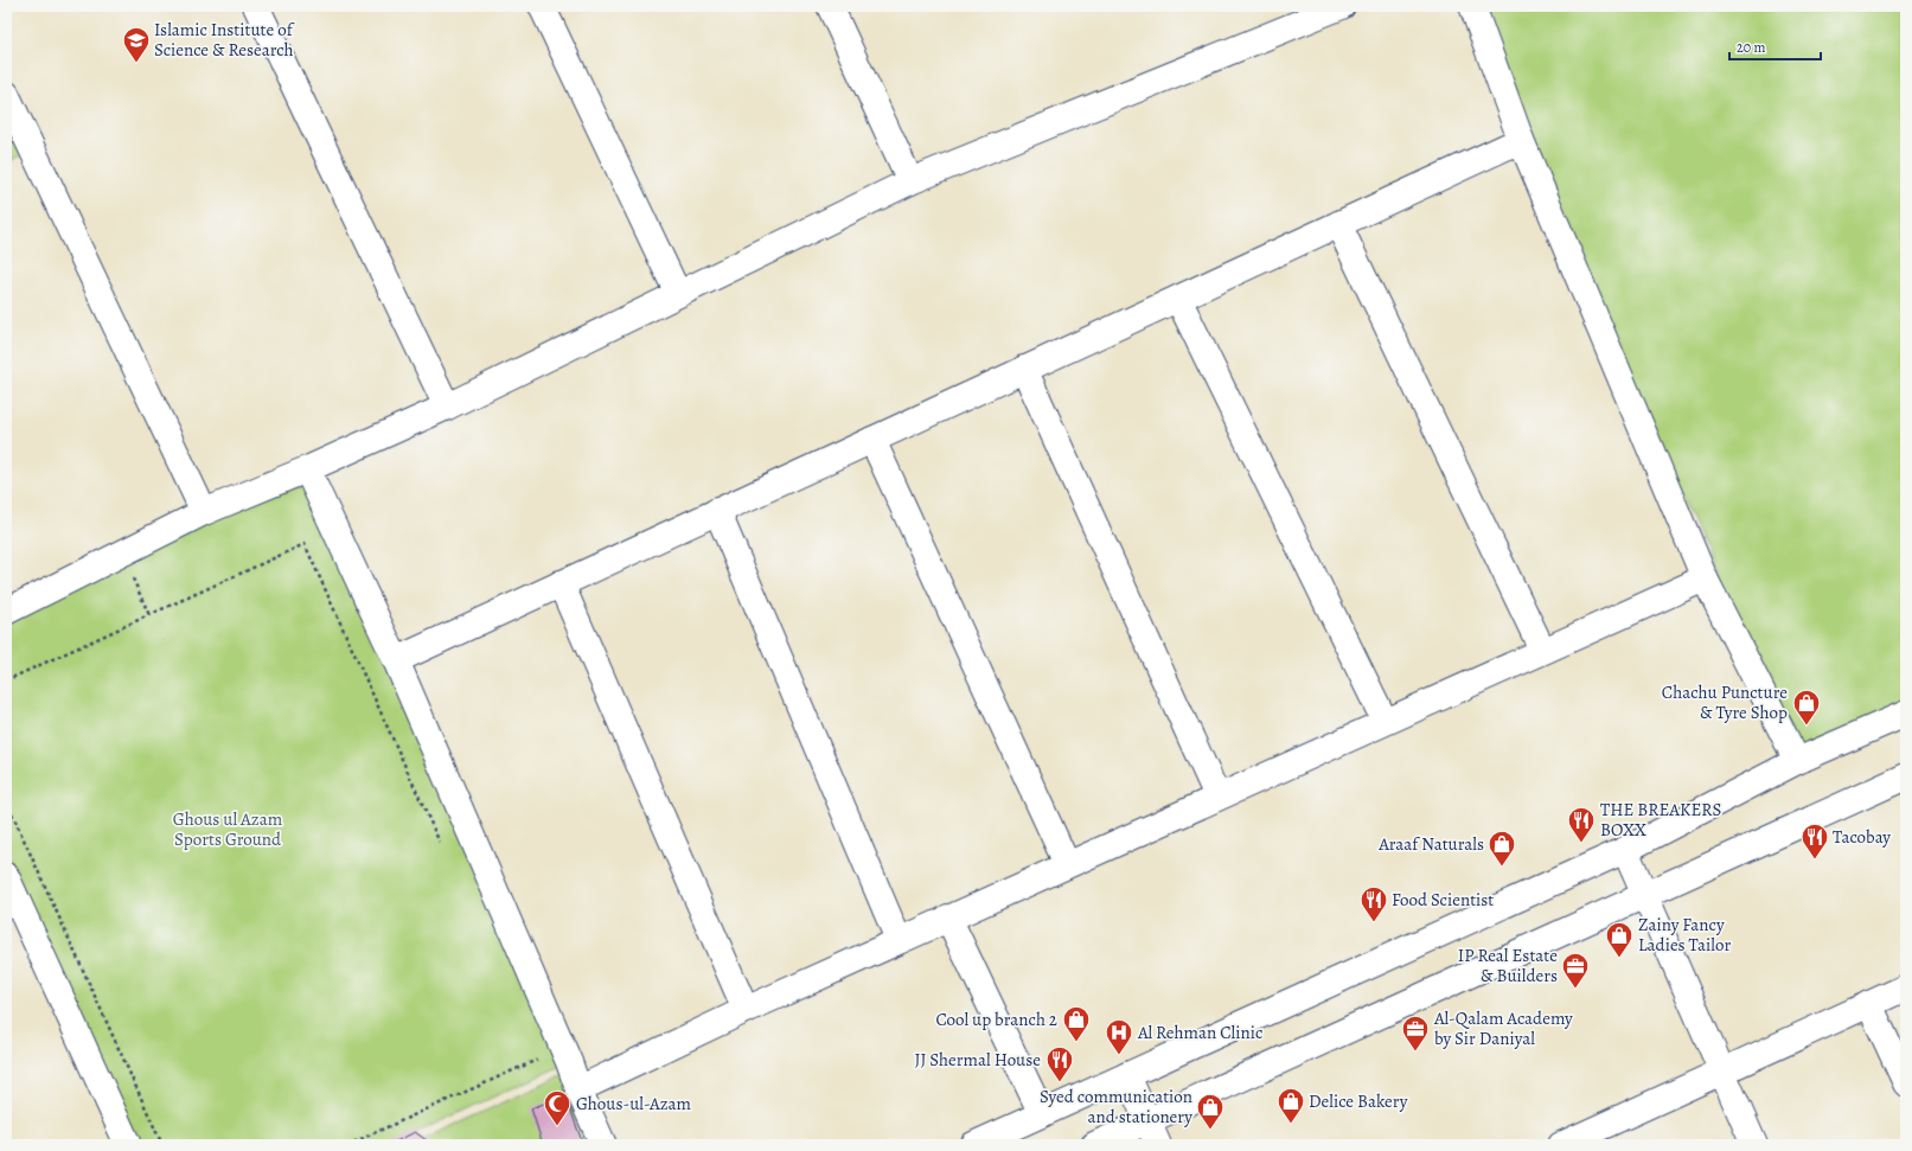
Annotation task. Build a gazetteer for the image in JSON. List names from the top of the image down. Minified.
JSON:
{"parks":["Ghous ul Azam Sports Ground"],"places":{"school or university":["Islamic Institute of Science & Research"],"shop":["Chachu Puncture & Tyre Shop","Araaf Naturals","Zainy Fancy Ladies Tailor","Cool up branch 2","Delice Bakery","Syed communication and stationery"],"restaurant":["THE BREAKERS BOXX","Tacobay","Food Scientist","JJ Shermal House"],"office":["IP Real Estate & Builders","Al-Qalam Academy by Sir Daniyal"],"hospital":["Al Rehman Clinic"],"mosque":["Ghous-ul-Azam"]},"scale_bar":"20 m"}
